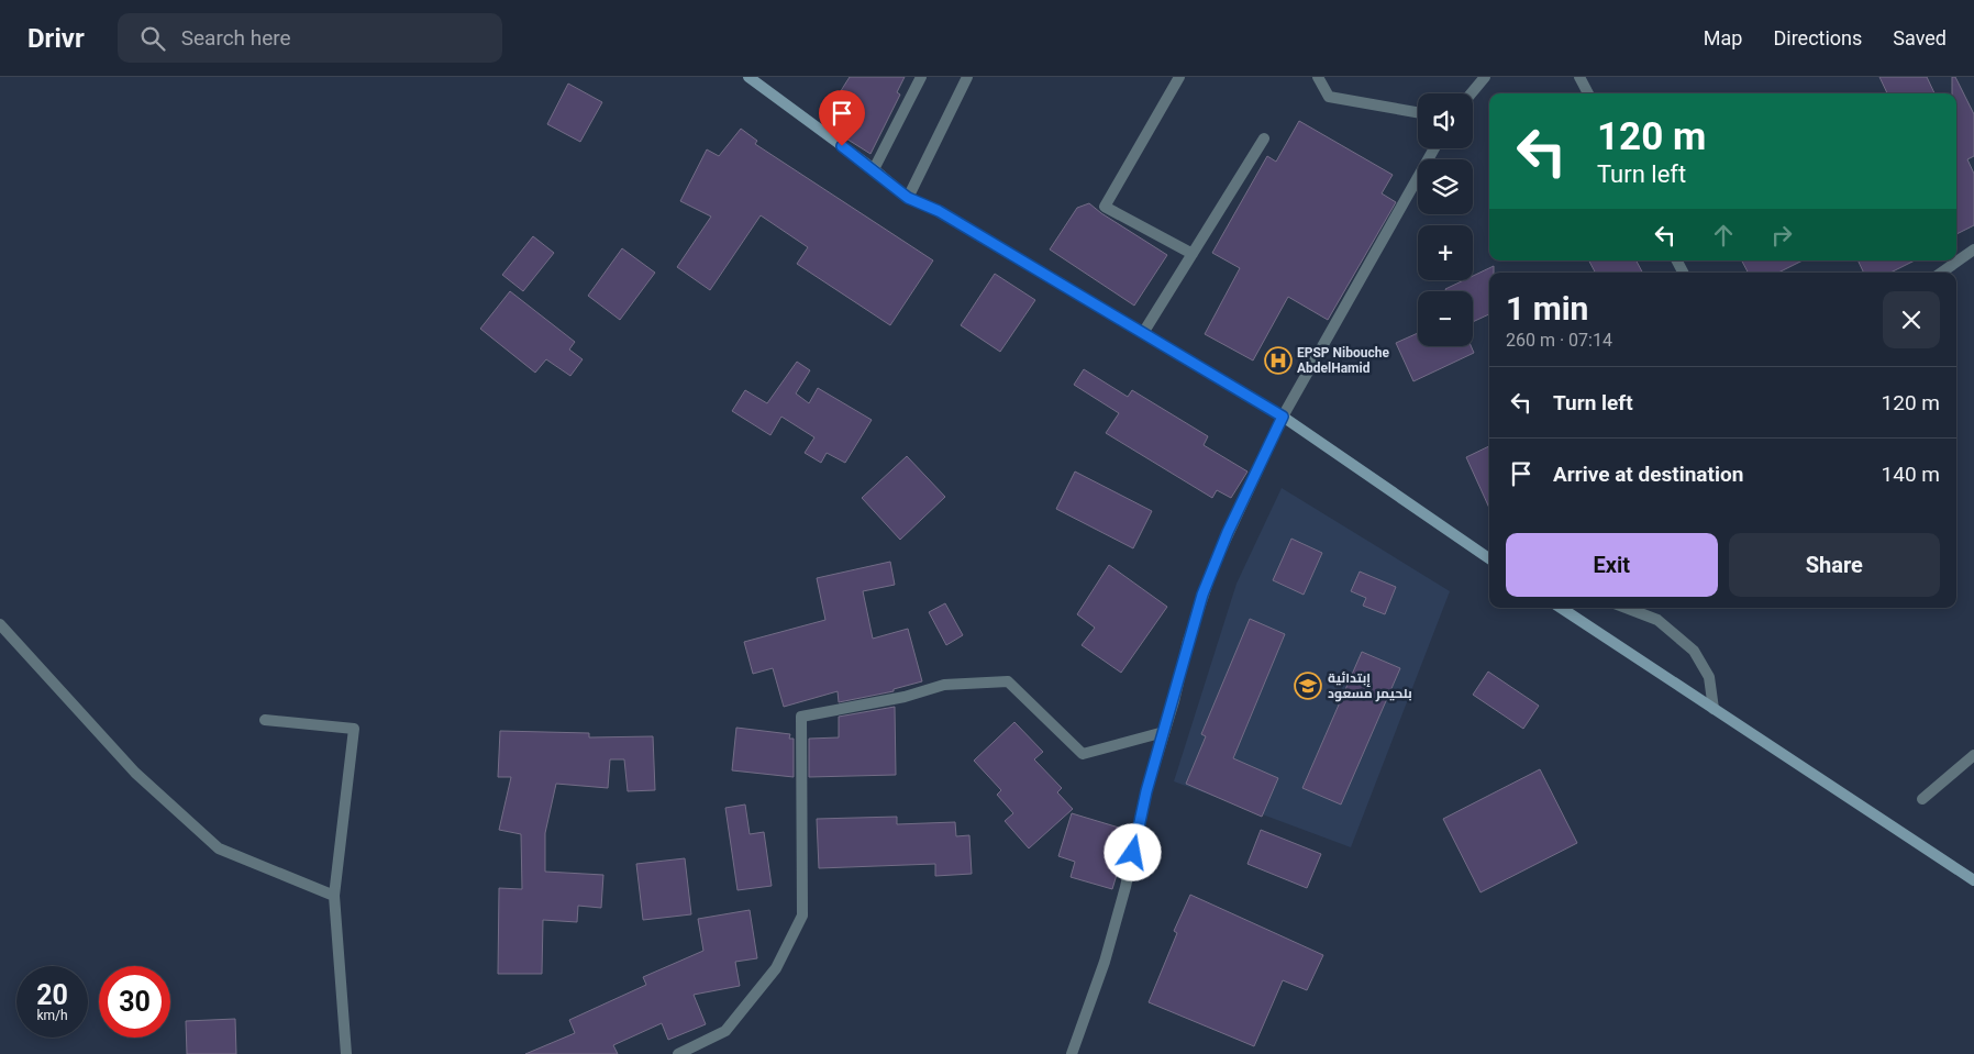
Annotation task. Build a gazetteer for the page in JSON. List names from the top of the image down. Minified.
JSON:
{"places":{"hospital":["EPSP Nibouche AbdelHamid"],"school or university":["إبتدائية بلحيمر مسعود"]},"page":{"header":"Drivr","search":"Search here","nav":["Map","Directions","Saved"],"map_buttons":["+","−"],"turn":["120 m","Turn left"],"heading":["1 min","260 m · 07:14"],"list":[{"name":"Turn left","value":"120 m"},{"name":"Arrive at destination","value":"140 m"}],"buttons":["Exit","Share"],"speed":"20 km/h","limit":"30"}}
